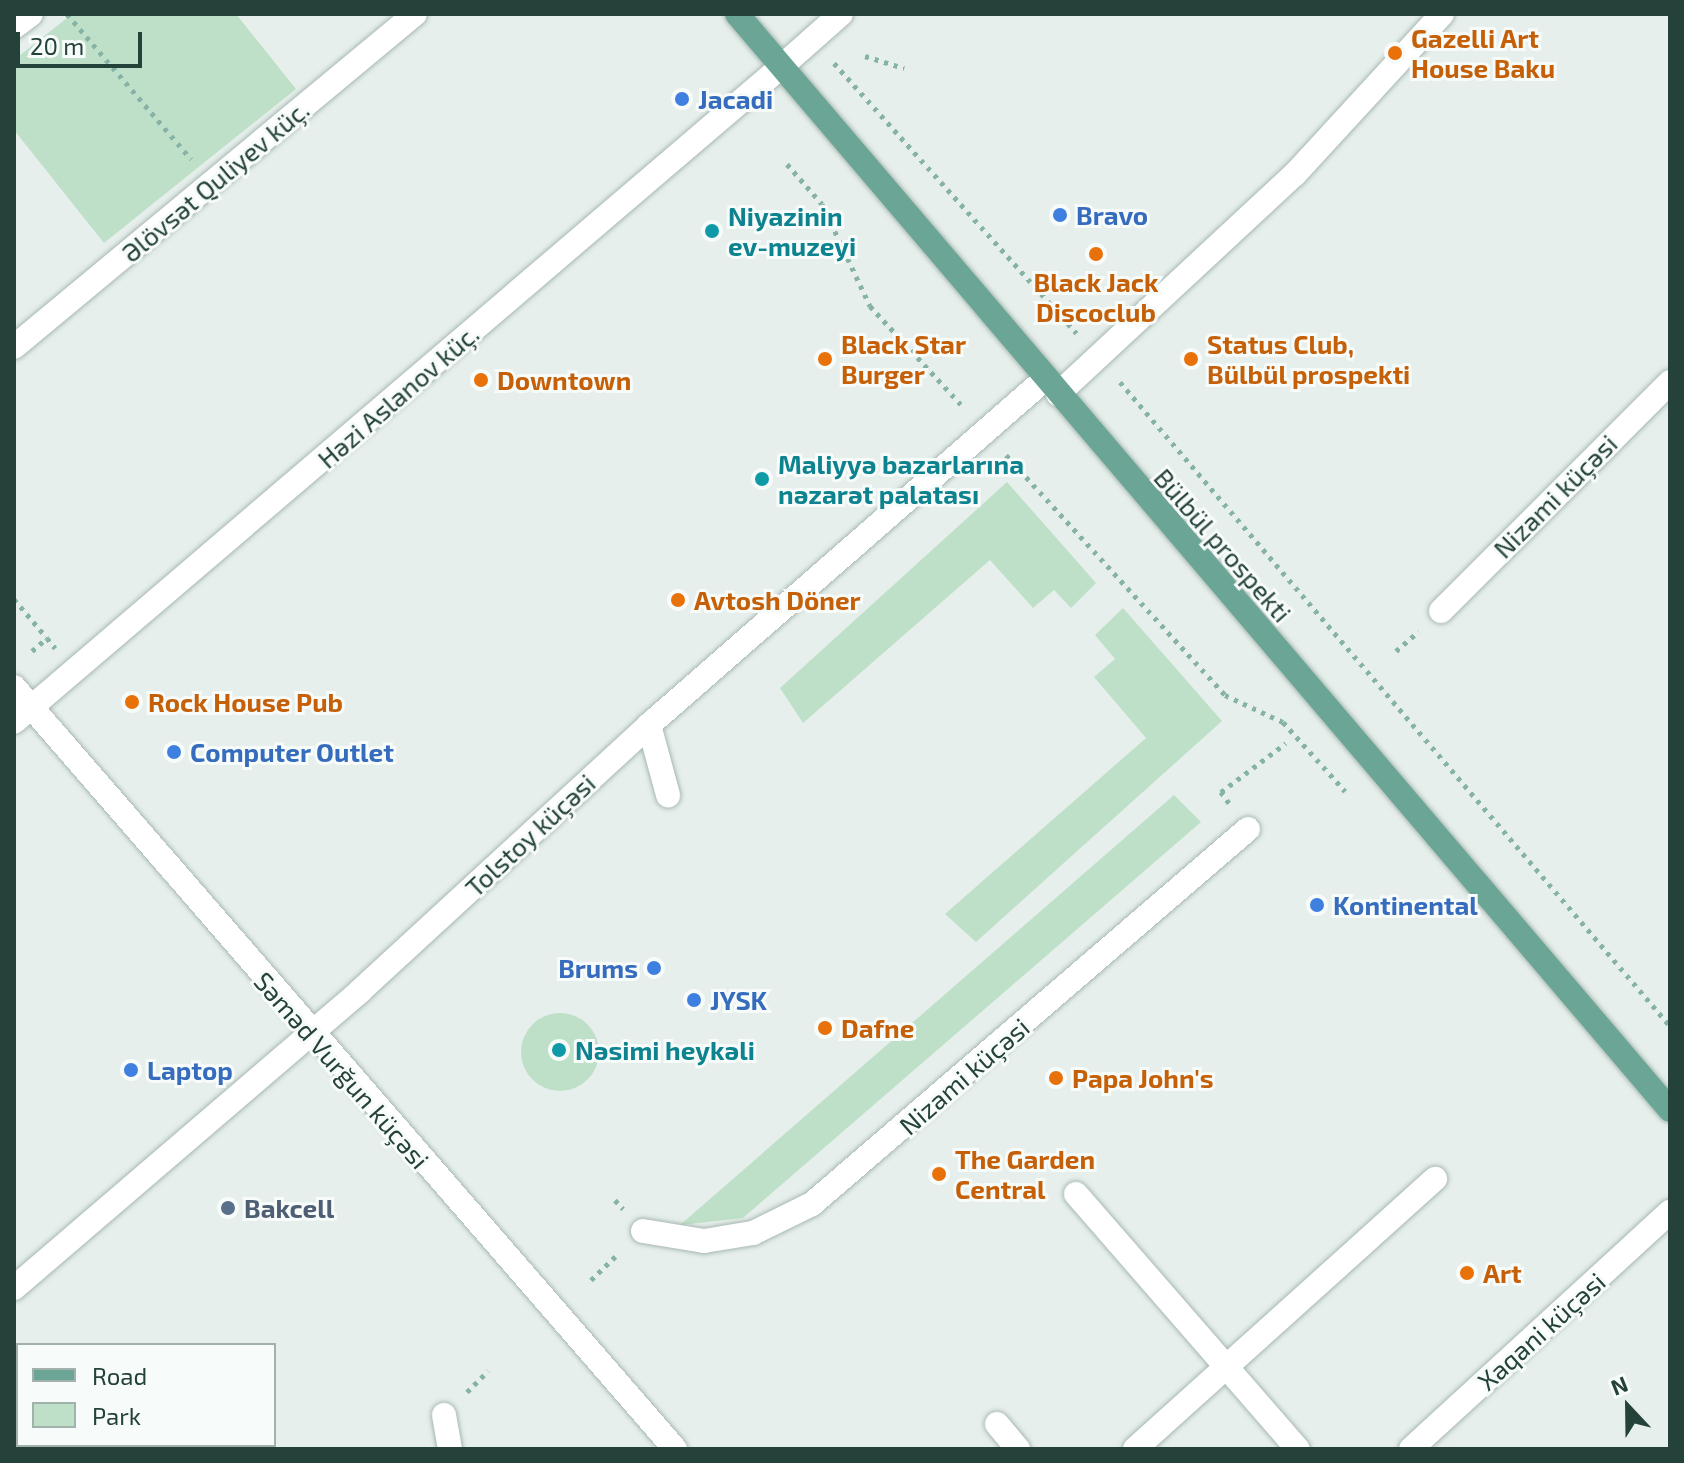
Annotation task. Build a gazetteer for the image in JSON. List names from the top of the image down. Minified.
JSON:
{"streets":{"main road":["Bülbül prospekti"],"street":["Əlövsət Quliyev küç.","Həzi Aslanov küç.","Nizami küçəsi","Tolstoy küçəsi","Səməd Vurğun küçəsi","Xaqani küçəsi"]},"crossings":[["Həzi Aslanov küç.","Bülbül prospekti"],["Həzi Aslanov küç.","Səməd Vurğun küçəsi"],["Bülbül prospekti","Tolstoy küçəsi"],["Tolstoy küçəsi","Səməd Vurğun küçəsi"]],"places":["Gazelli Art House Baku","Jacadi","Bravo","Niyazinin ev-muzeyi","Black Jack Discoclub","Black Star Burger","Status Club, Bülbül prospekti","Downtown","Maliyyə bazarlarına nəzarət palatası","Avtosh Döner","Rock House Pub","Computer Outlet","Kontinental","Brums","JYSK","Dafne","Nəsimi heykəli","Laptop","Papa John's","The Garden Central","Bakcell","Art"],"legend":["Road","Park"],"scale_bar":"20 m","north":"top"}
